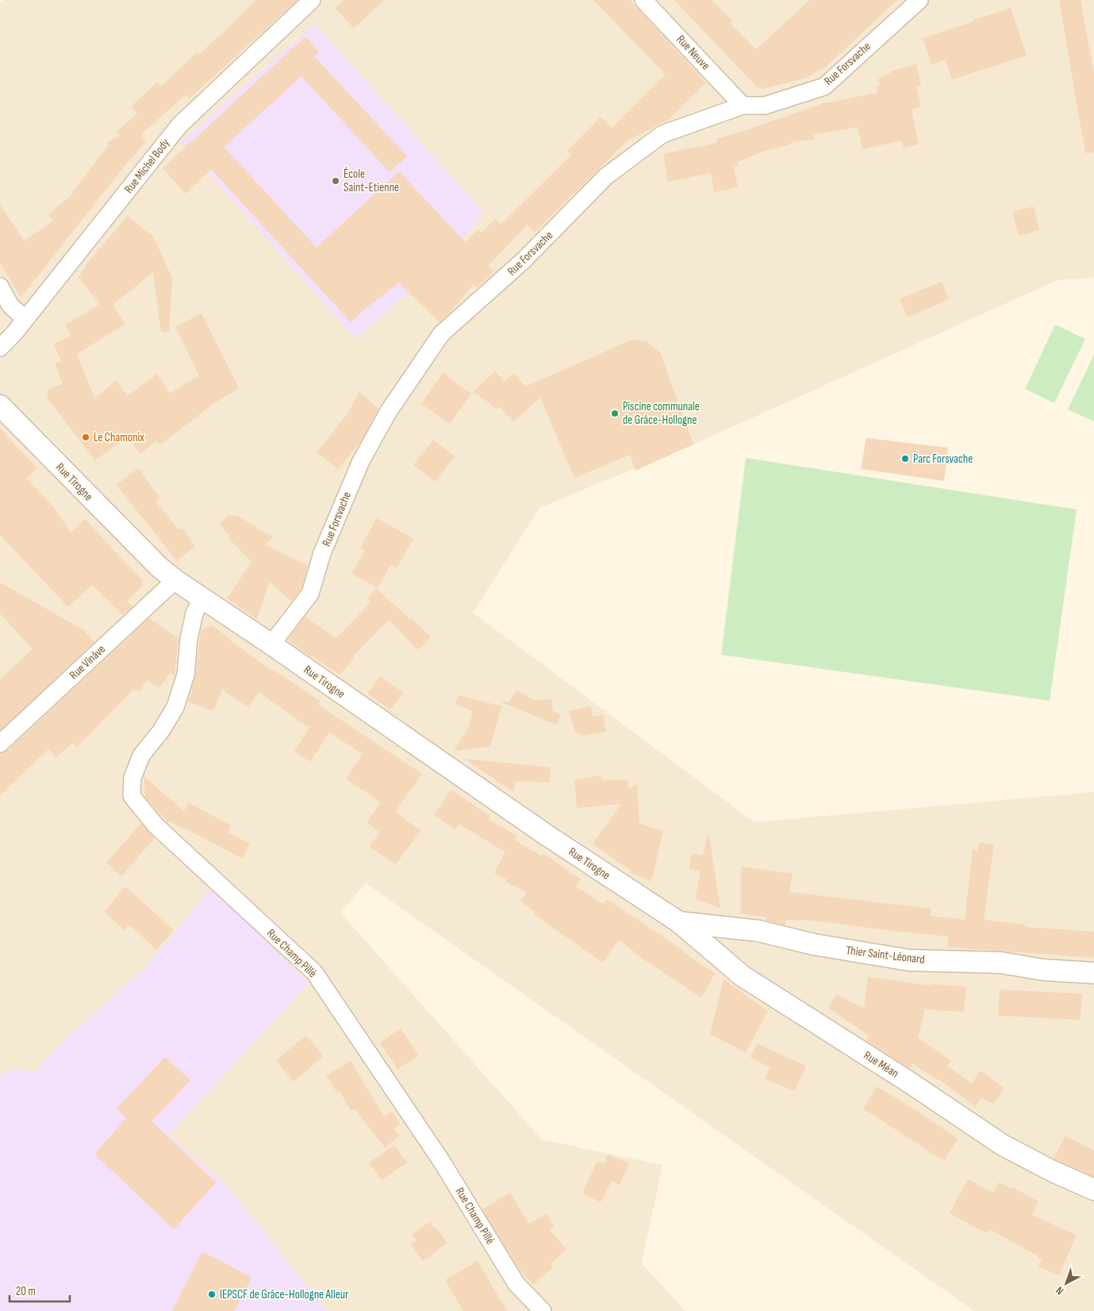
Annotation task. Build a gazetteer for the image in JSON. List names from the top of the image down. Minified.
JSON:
{"streets":{"street":["Rue Neuve","Rue Forsvache","Rue Michel Body","Rue Tirogne","Rue Vinâve","Rue Champ Pillé","Thier Saint-Léonard","Rue Méan"]},"crossings":[["Rue Neuve","Rue Forsvache"],["Rue Forsvache","Rue Tirogne"],["Rue Tirogne","Rue Vinâve"],["Rue Tirogne","Rue Champ Pillé"],["Rue Tirogne","Thier Saint-Léonard"],["Rue Tirogne","Rue Méan"],["Thier Saint-Léonard","Rue Méan"]],"places":["École Saint-Etienne","Piscine communale de Grâce-Hollogne","Le Chamonix","Parc Forsvache","IEPSCF de Grâce-Hollogne Alleur"],"scale_bar":"20 m","north":"bottom left"}
